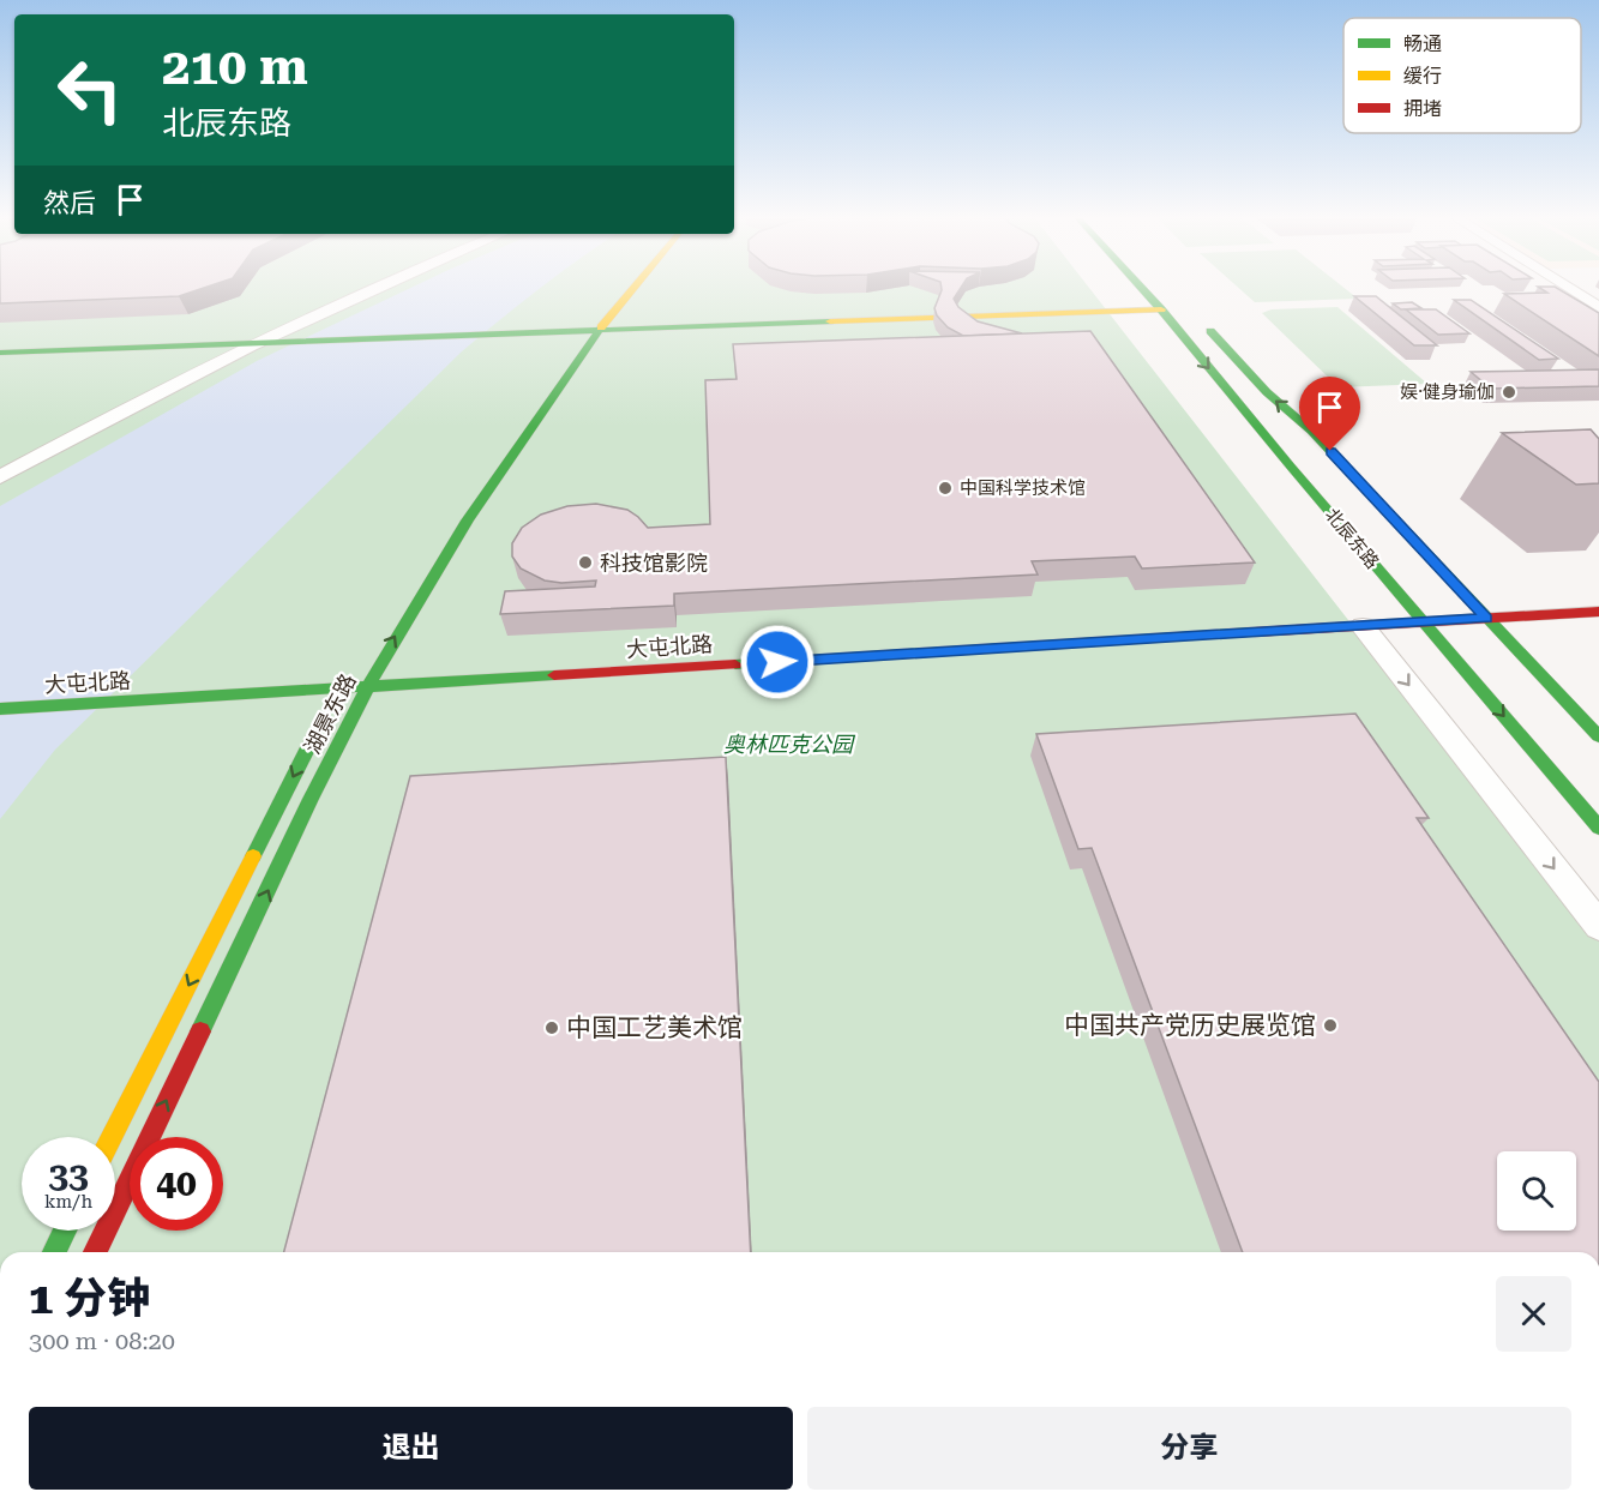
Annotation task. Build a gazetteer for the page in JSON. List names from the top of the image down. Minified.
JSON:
{"streets":{"street":["北辰东路","大屯北路","湖景东路"]},"crossings":[["北辰东路","大屯北路"],["大屯北路","湖景东路"]],"parks":["奥林匹克公园"],"places":["娱·健身瑜伽","中国科学技术馆","科技馆影院","中国共产党历史展览馆","中国工艺美术馆"],"legend":["畅通","缓行","拥堵"],"page":{"turn":["210 m","北辰东路"],"then":"然后","speed":"33 km/h","limit":"40","heading":["1 分钟","300 m · 08:20"],"buttons":["退出","分享"]}}
